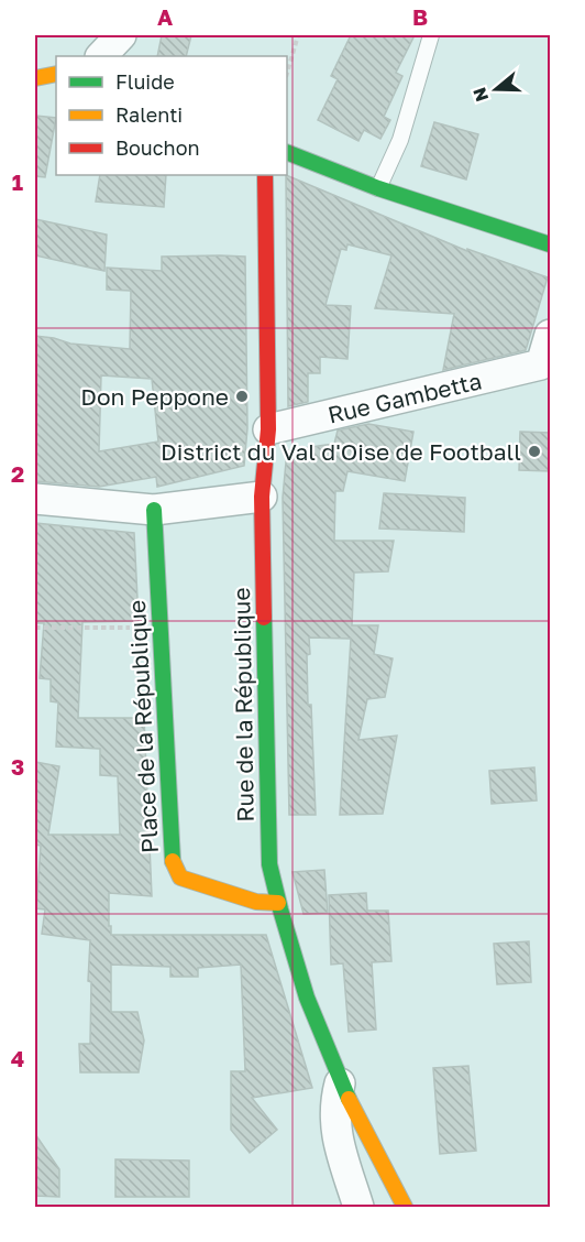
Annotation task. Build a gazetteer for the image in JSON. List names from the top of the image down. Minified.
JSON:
{"streets":{"street":["Rue Gambetta","Rue de la République","Place de la République"]},"crossings":[["Rue Gambetta","Rue de la République"],["Rue de la République","Place de la République"]],"places":["Don Peppone","District du Val d'Oise de Football"],"legend":["Fluide","Ralenti","Bouchon"],"north":"left","grid":{"columns":["A","B"],"rows":["1","2","3","4"]}}
